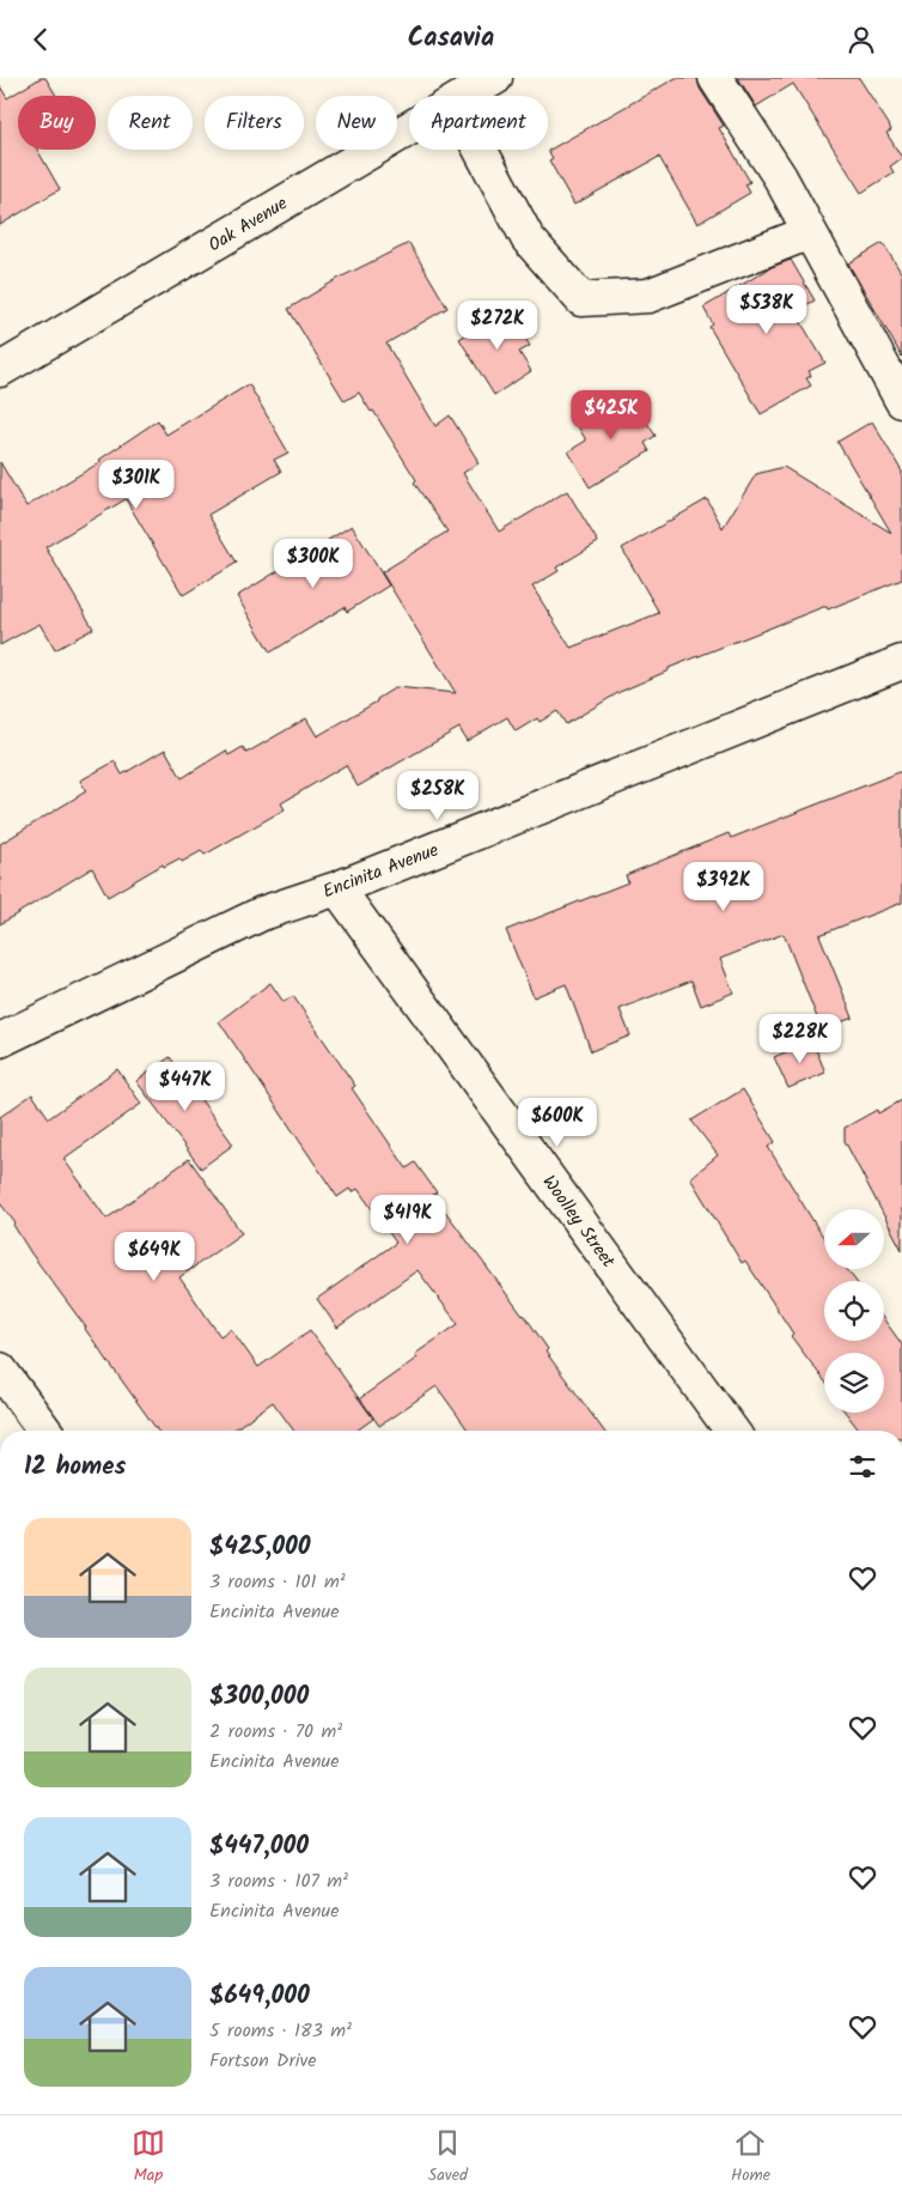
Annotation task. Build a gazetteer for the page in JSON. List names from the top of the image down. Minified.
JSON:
{"streets":{"street":["Oak Avenue","Encinita Avenue","Woolley Street"]},"crossings":[["Encinita Avenue","Woolley Street"]],"north":"left","page":{"header":"Casavia","chip":["Buy","Rent","Filters","New","Apartment"],"price":["$538K","$272K","$425K","$301K","$300K","$258K","$392K","$228K","$447K","$600K","$419K","$649K"],"heading":"12 homes","list":[{"name":"$425,000","note":"3 rooms · 101 m² · Encinita Avenue"},{"name":"$300,000","note":"2 rooms · 70 m² · Encinita Avenue"},{"name":"$447,000","note":"3 rooms · 107 m² · Encinita Avenue"},{"name":"$649,000","note":"5 rooms · 183 m² · Fortson Drive"}],"tabs":["Map","Saved","Home"]}}
